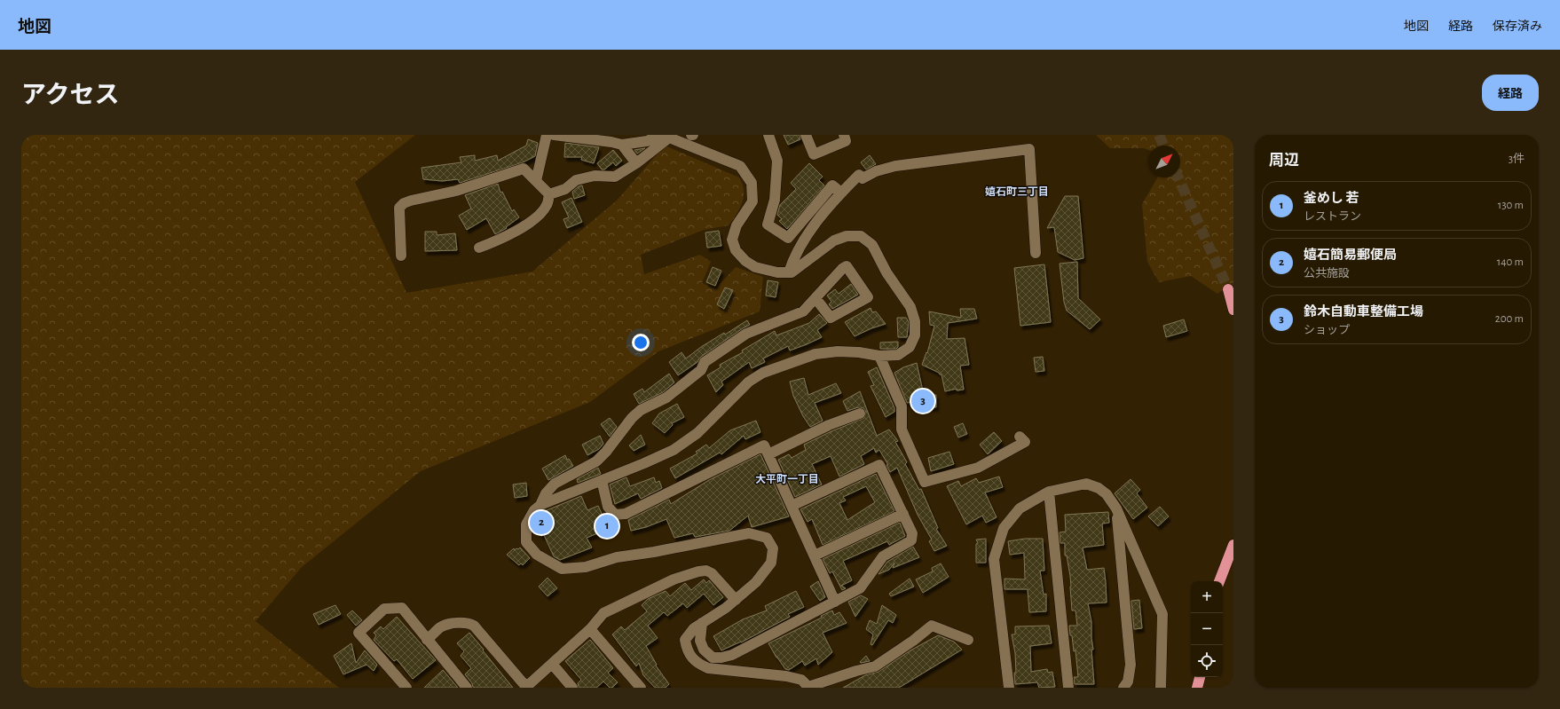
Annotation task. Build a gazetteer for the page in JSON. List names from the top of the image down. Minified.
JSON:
{"districts":["嬉石町三丁目","大平町一丁目"],"north":"top right","page":{"header":"地図","nav":["地図","経路","保存済み"],"title":"アクセス","buttons":"経路","heading":["周辺","3件"],"list":[{"mark":"1","name":"釜めし 若","note":"レストラン","value":"130 m"},{"mark":"2","name":"嬉石簡易郵便局","note":"公共施設","value":"140 m"},{"mark":"3","name":"鈴木自動車整備工場","note":"ショップ","value":"200 m"}],"pins":["3","2","1"],"map_buttons":["+","−"]}}
